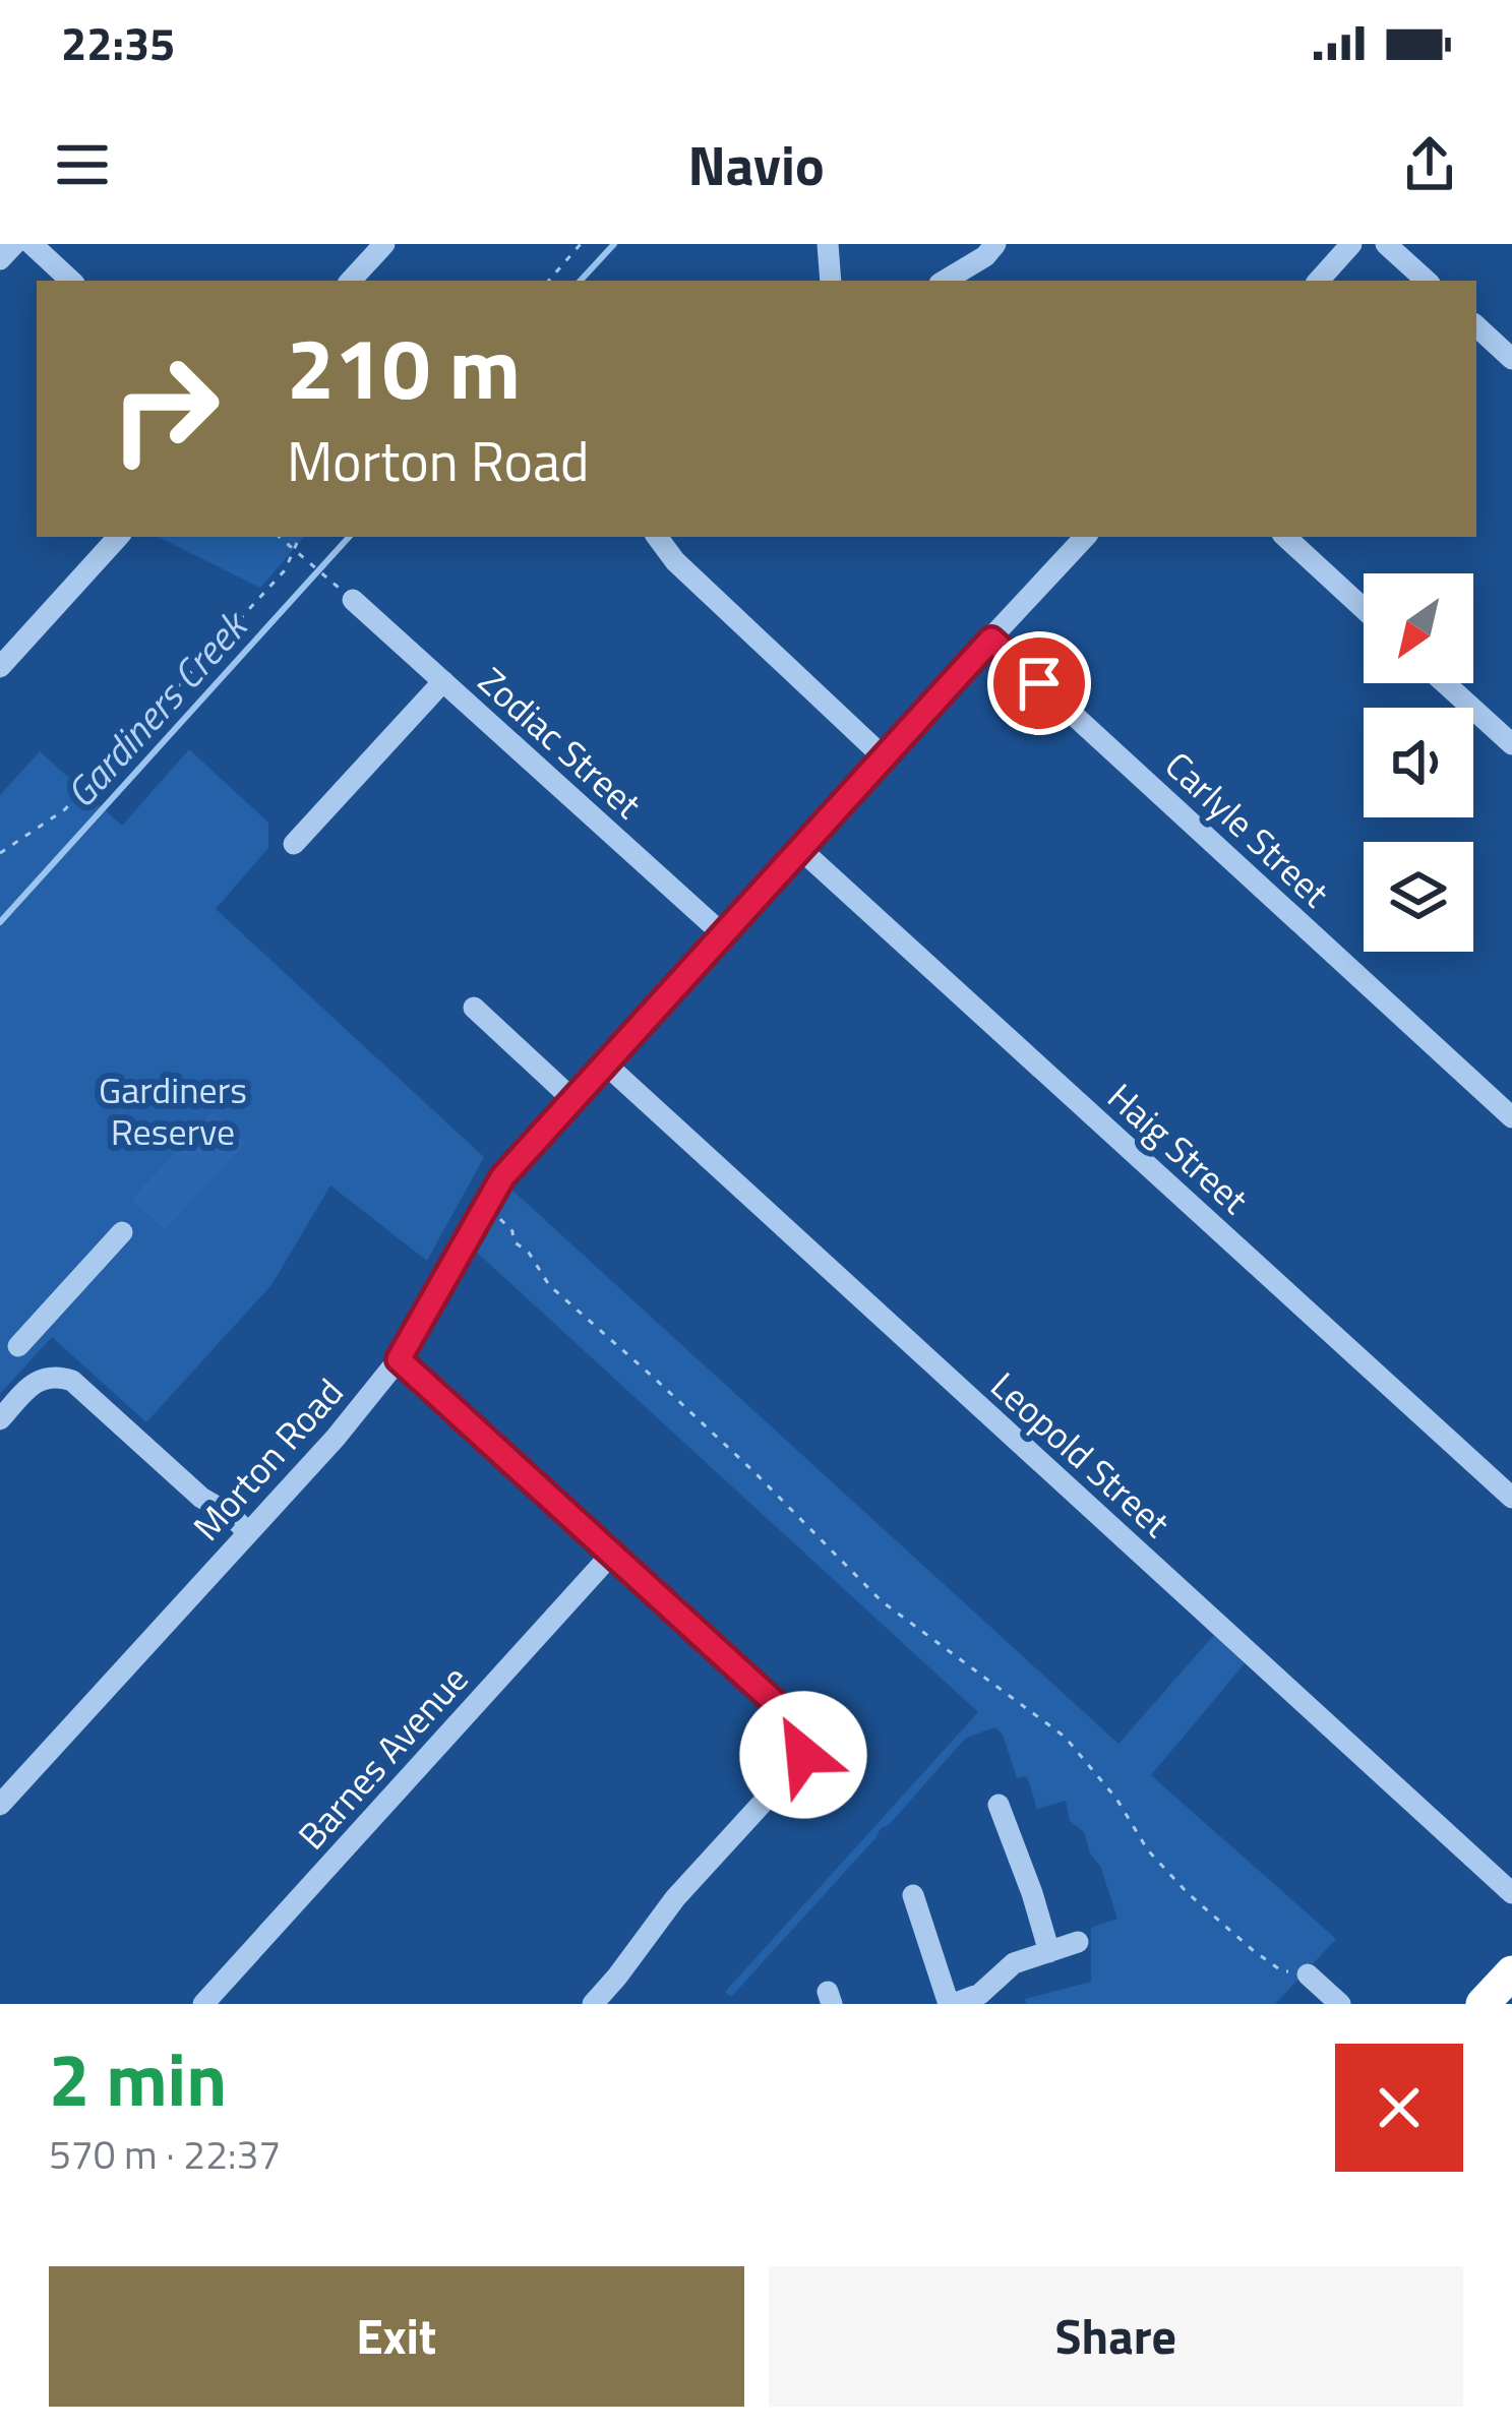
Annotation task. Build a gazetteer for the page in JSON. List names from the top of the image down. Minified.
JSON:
{"streets":{"street":["Zodiac Street","Carlyle Street","Haig Street","Leopold Street","Morton Road","Barnes Avenue"]},"crossings":[["Zodiac Street","Morton Road"],["Carlyle Street","Morton Road"],["Haig Street","Morton Road"],["Leopold Street","Morton Road"]],"water":["Gardiners Creek"],"parks":["Gardiners Reserve"],"north":"bottom left","page":{"status":"22:35","header":"Navio","turn":["210 m","Morton Road"],"heading":["2 min","570 m · 22:37"],"buttons":["Exit","Share"]}}
